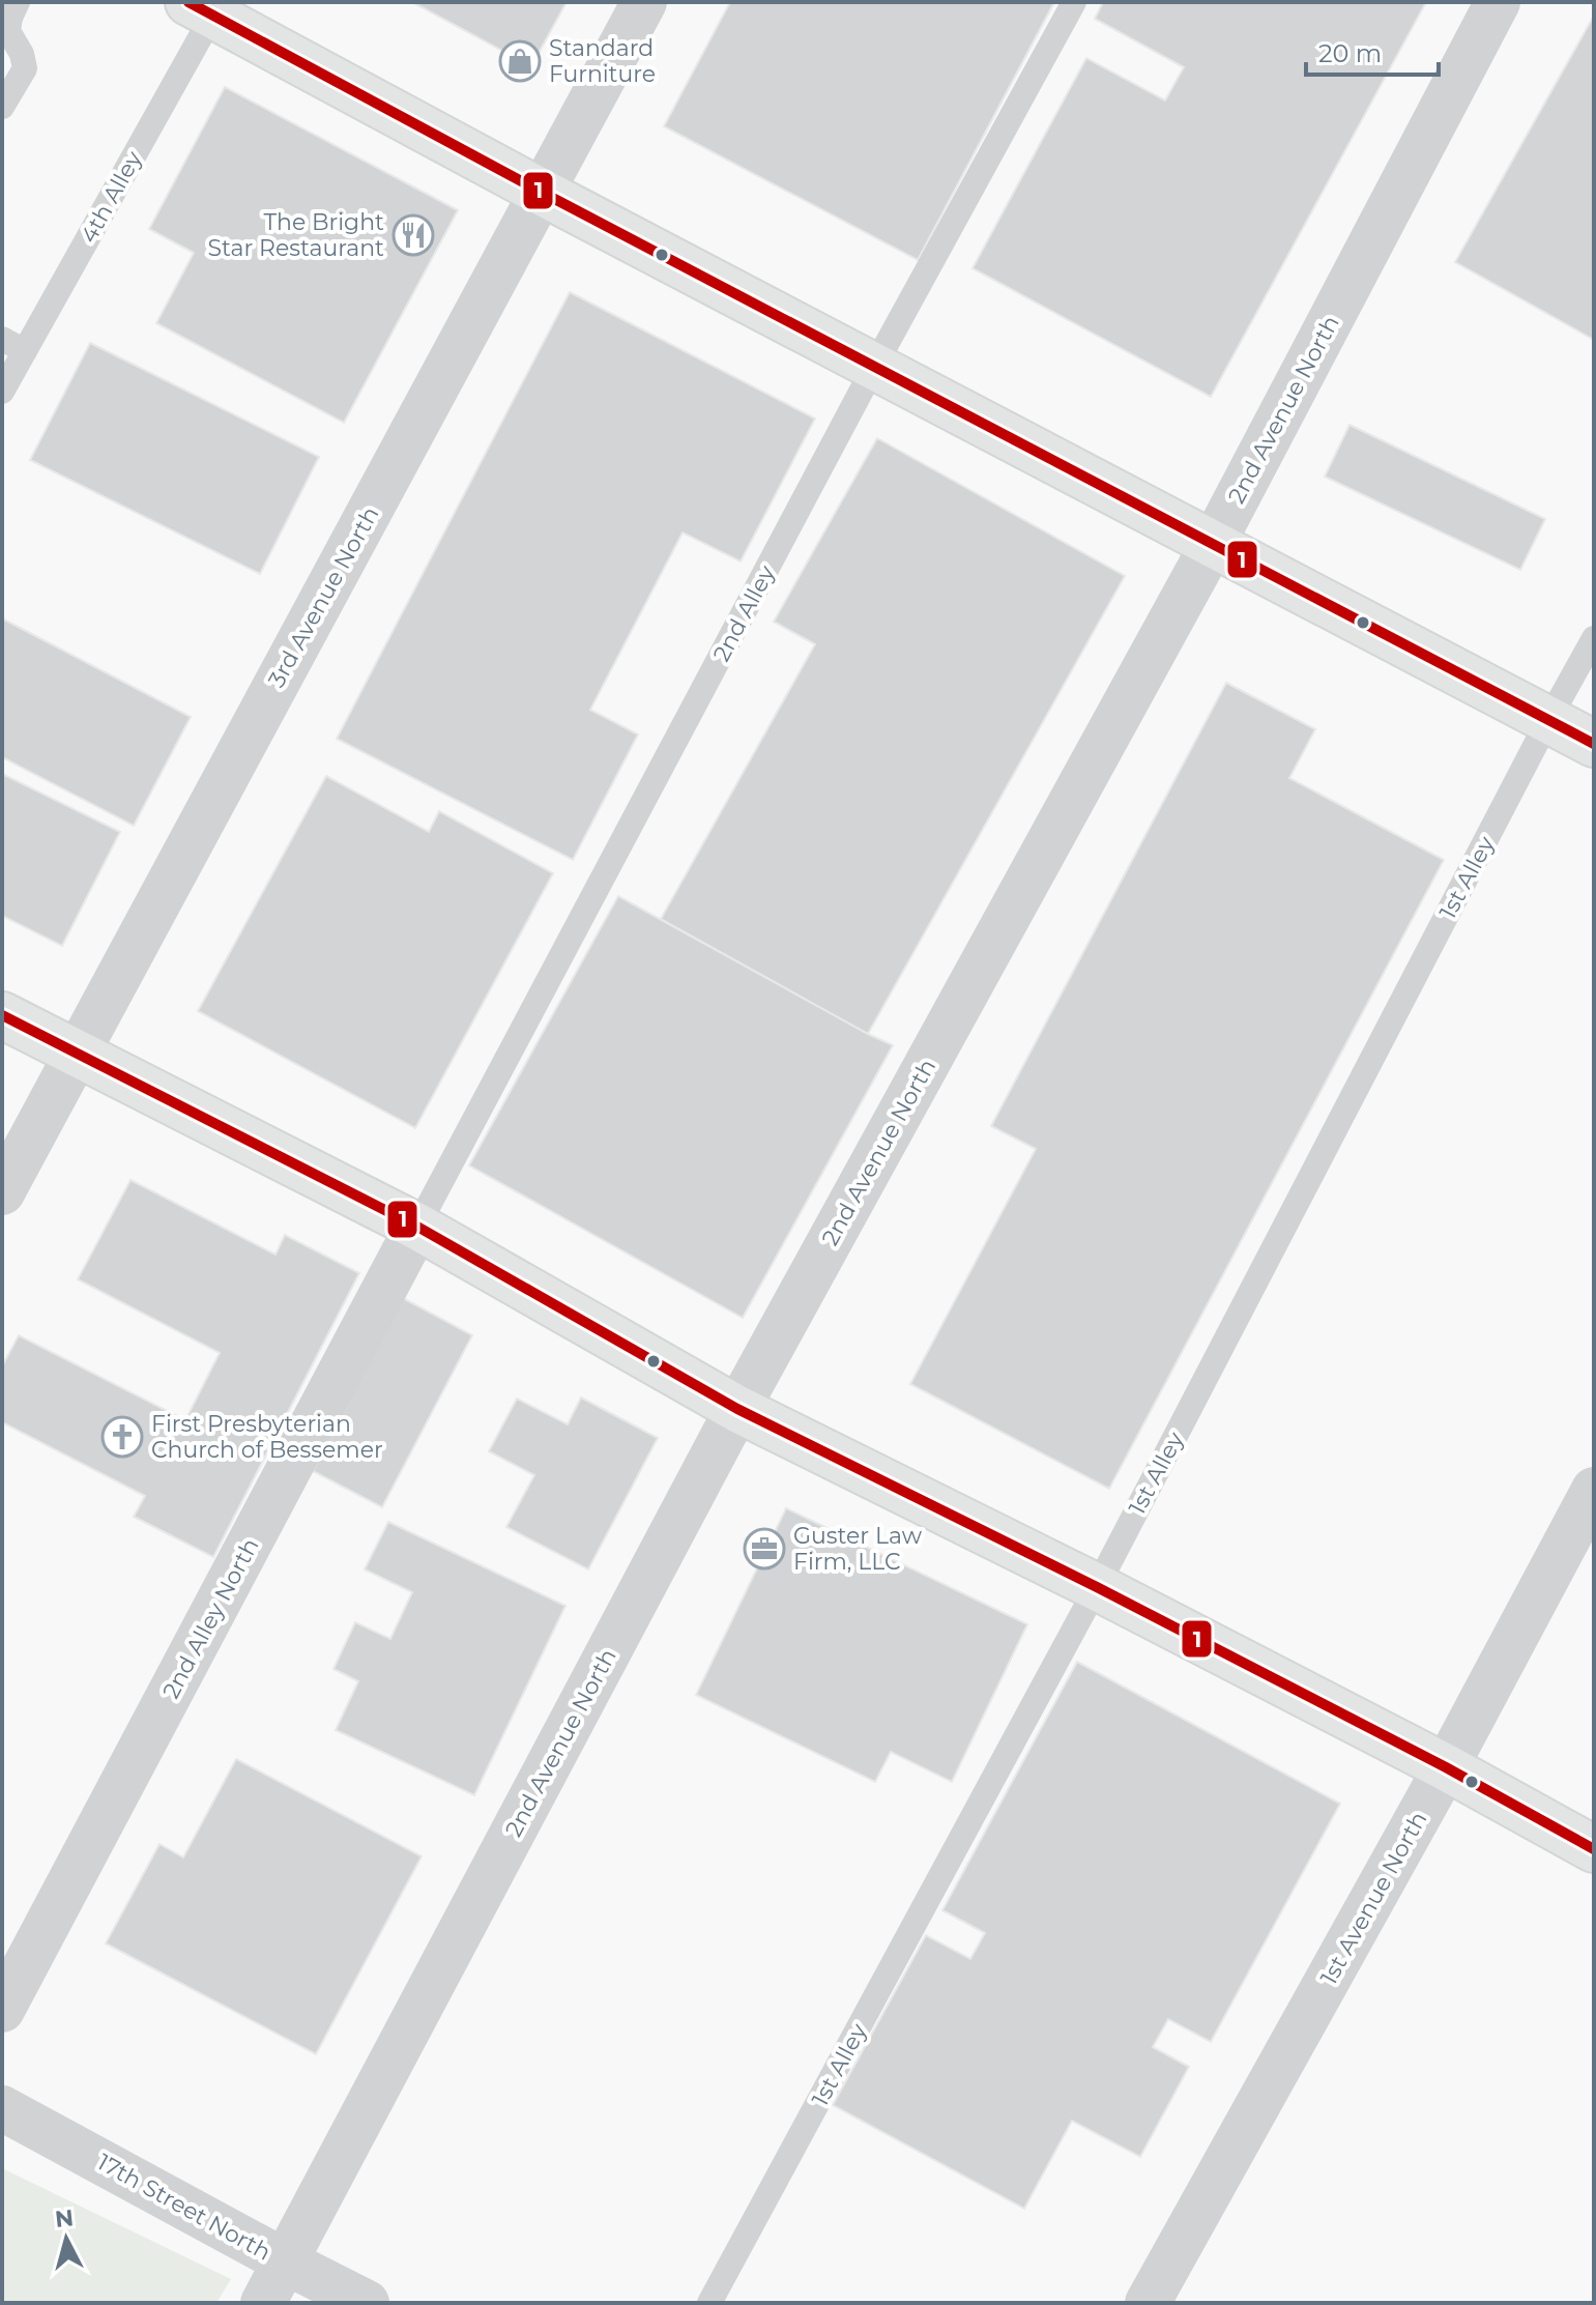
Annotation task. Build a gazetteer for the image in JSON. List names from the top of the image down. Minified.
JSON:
{"streets":{"street":["2nd Avenue North","3rd Avenue North","2nd Alley North","1st Avenue North","17th Street North"],"lane":["4th Alley","2nd Alley","1st Alley"]},"crossings":[["2nd Avenue North","17th Street North"],["2nd Alley","2nd Alley North"]],"places":{"shop":["Standard Furniture"],"restaurant":["The Bright Star Restaurant"],"church":["First Presbyterian Church of Bessemer"],"office":["Guster Law Firm, LLC"]},"lines":["transit line 1"],"scale_bar":"20 m","north":"top"}
